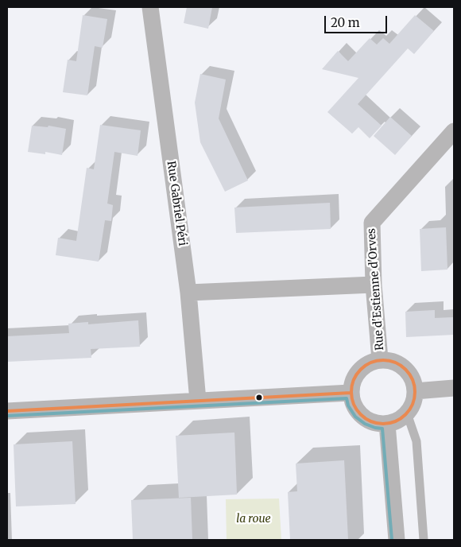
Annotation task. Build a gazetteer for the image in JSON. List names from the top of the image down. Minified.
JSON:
{"streets":{"street":["Rue Gabriel Péri","Rue d'Estienne d'Orves"]},"parks":["la roue"],"scale_bar":"20 m"}
